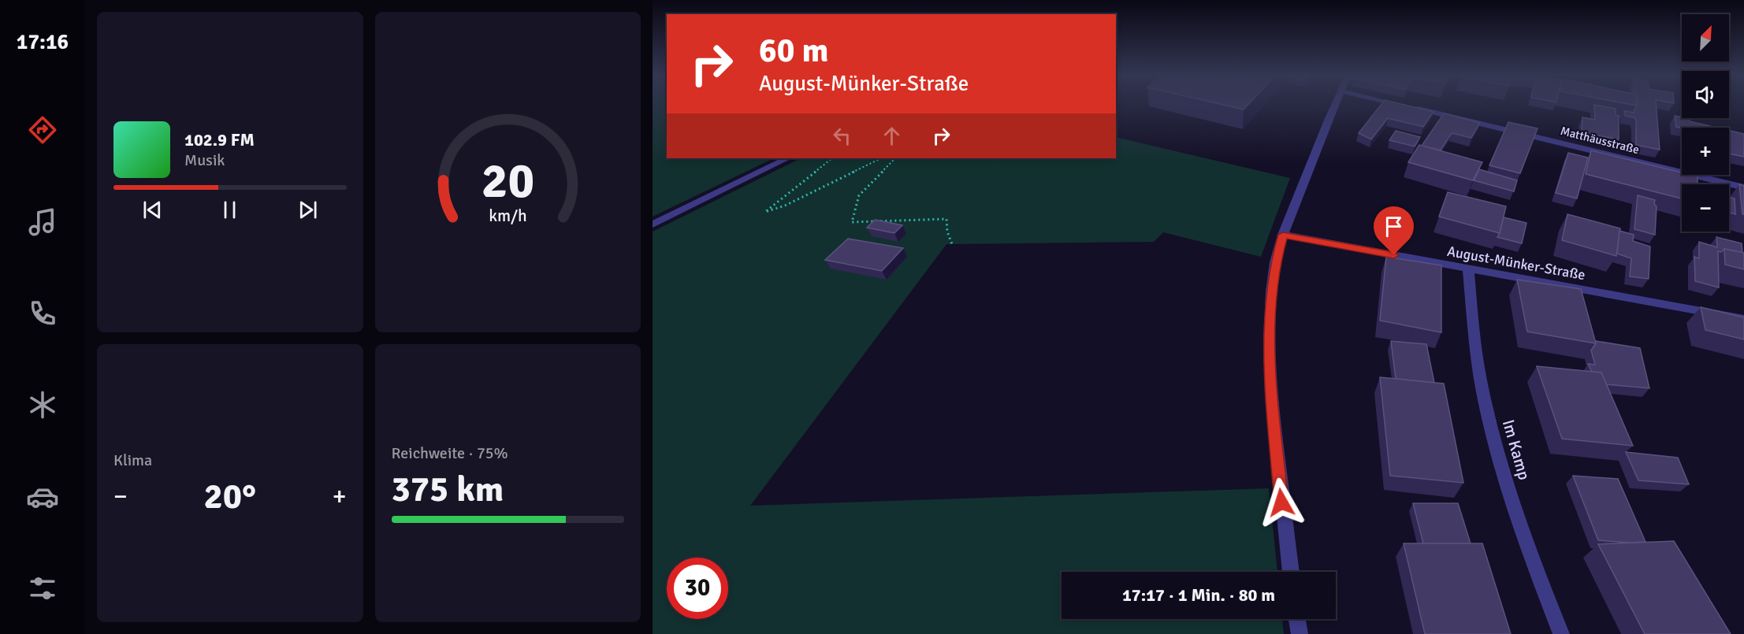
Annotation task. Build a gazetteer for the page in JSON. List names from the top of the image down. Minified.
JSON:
{"streets":{"street":["Matthäusstraße","August-Münker-Straße","Im Kamp"]},"crossings":[["August-Münker-Straße","Im Kamp"]],"north":"top right","page":{"tabs":"17:16","map_buttons":["+","−"],"turn":["60 m","August-Münker-Straße"],"song":["102.9 FM","Musik"],"tile":["Klima",["Reichweite · 75%","375 km"]],"heat":["−","20°","+"],"limit":"30","trip":"17:17 · 1 Min. · 80 m","gauge":["20","km/h"]}}
